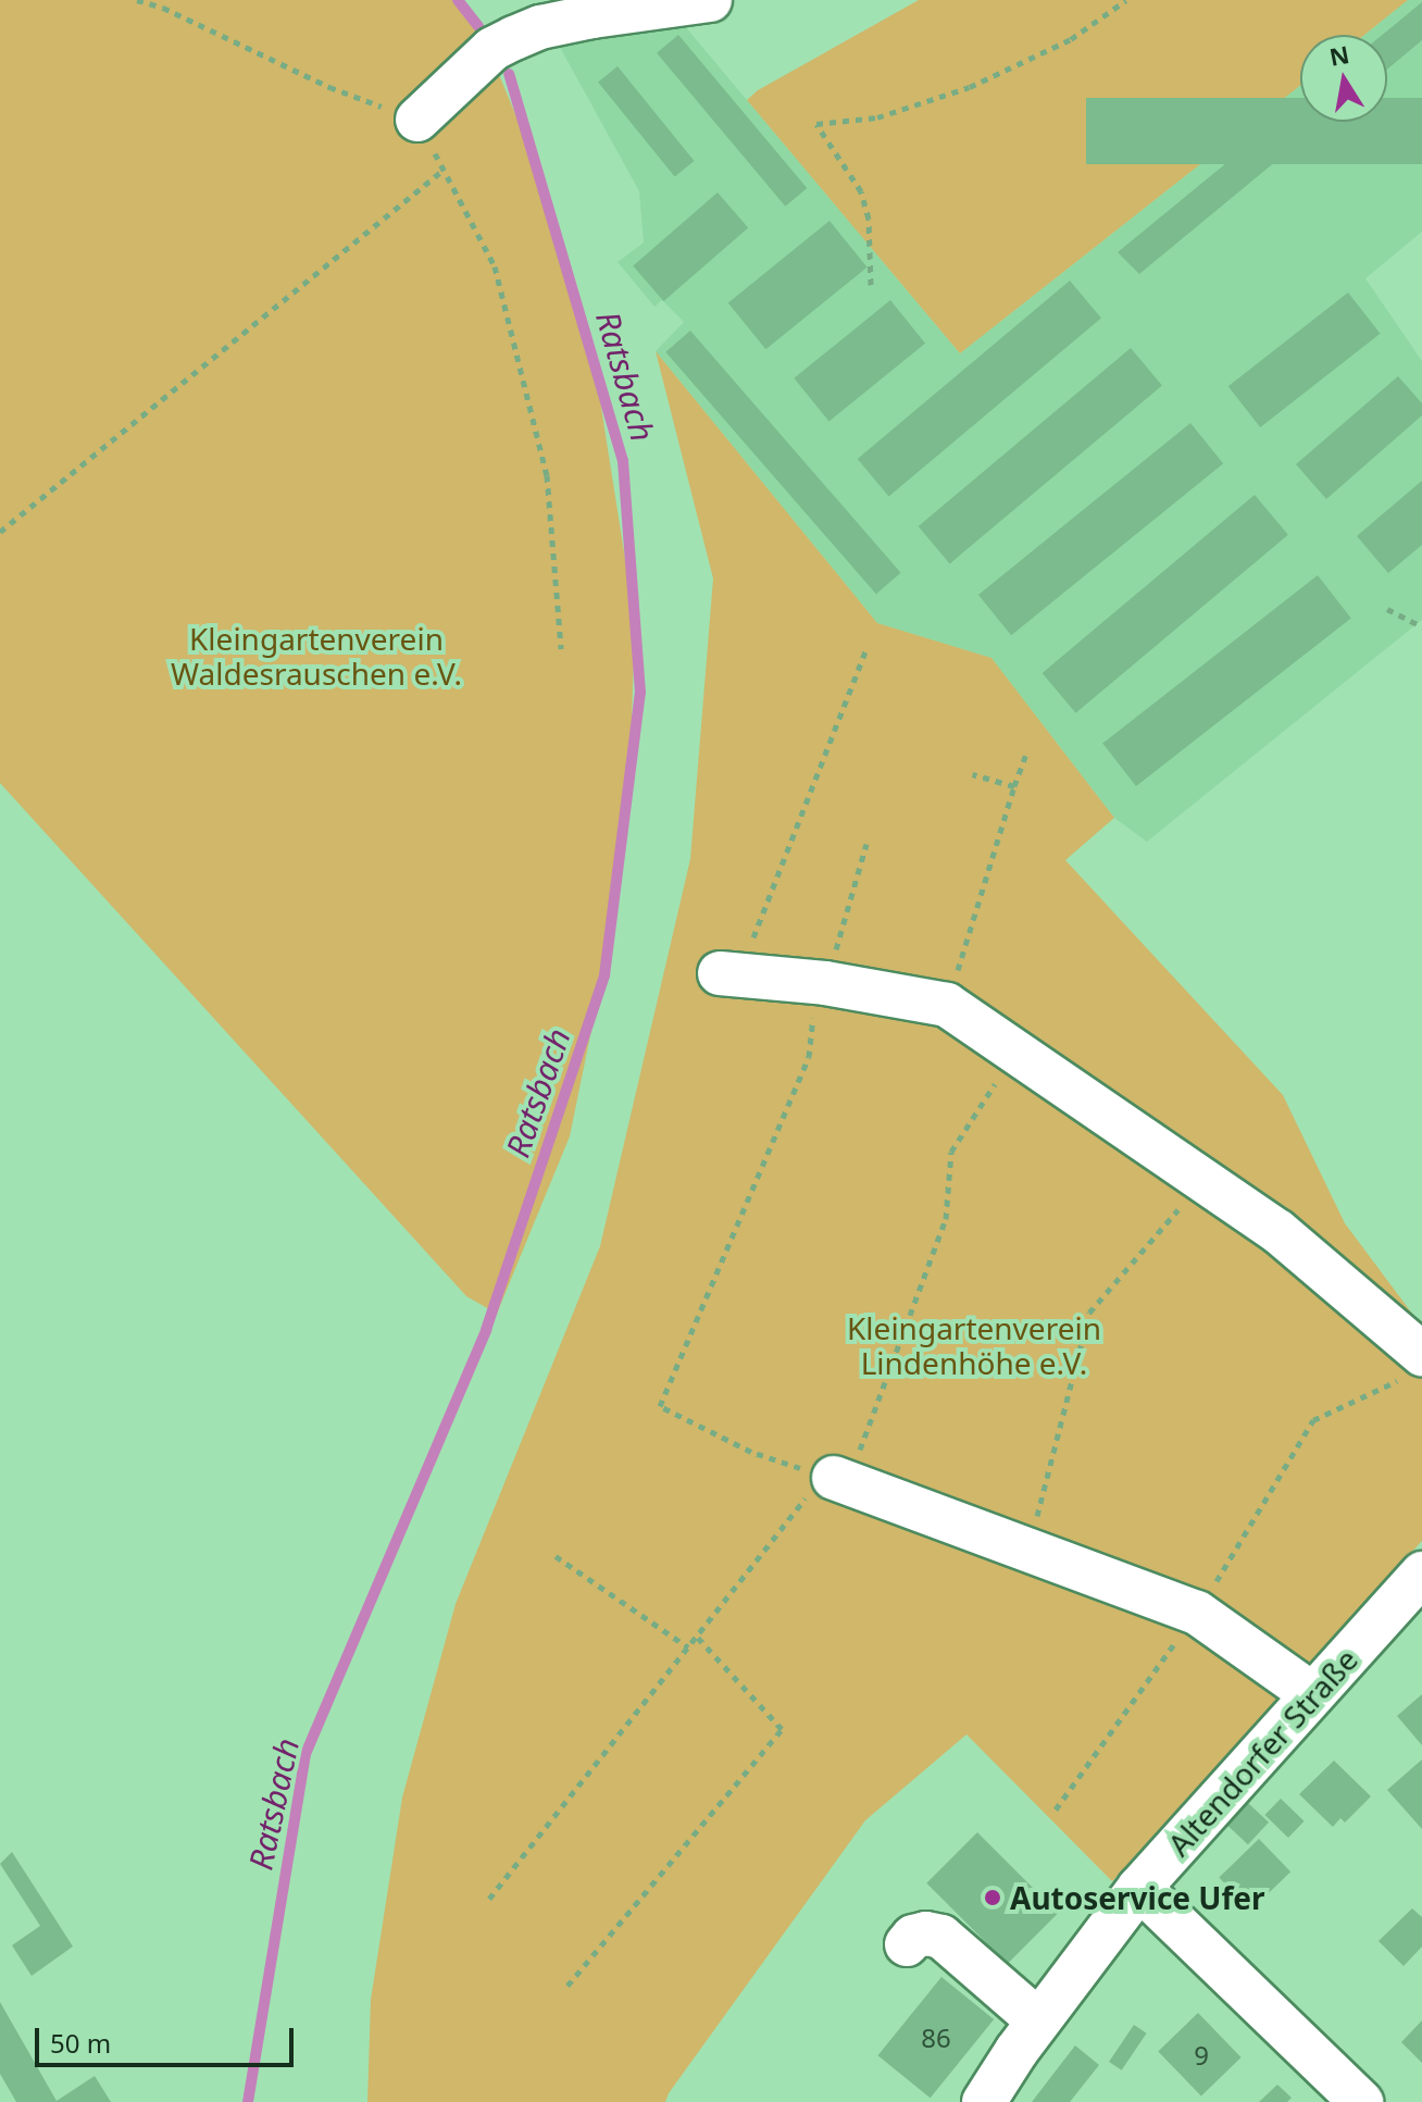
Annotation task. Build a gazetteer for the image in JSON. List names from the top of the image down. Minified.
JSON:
{"streets":{"street":["Altendorfer Straße"]},"water":["Ratsbach"],"parks":["Kleingartenverein Waldesrauschen e.V.","Kleingartenverein Lindenhöhe e.V."],"places":["Autoservice Ufer"],"house_numbers":["86","9"],"scale_bar":"50 m","north":"top"}
